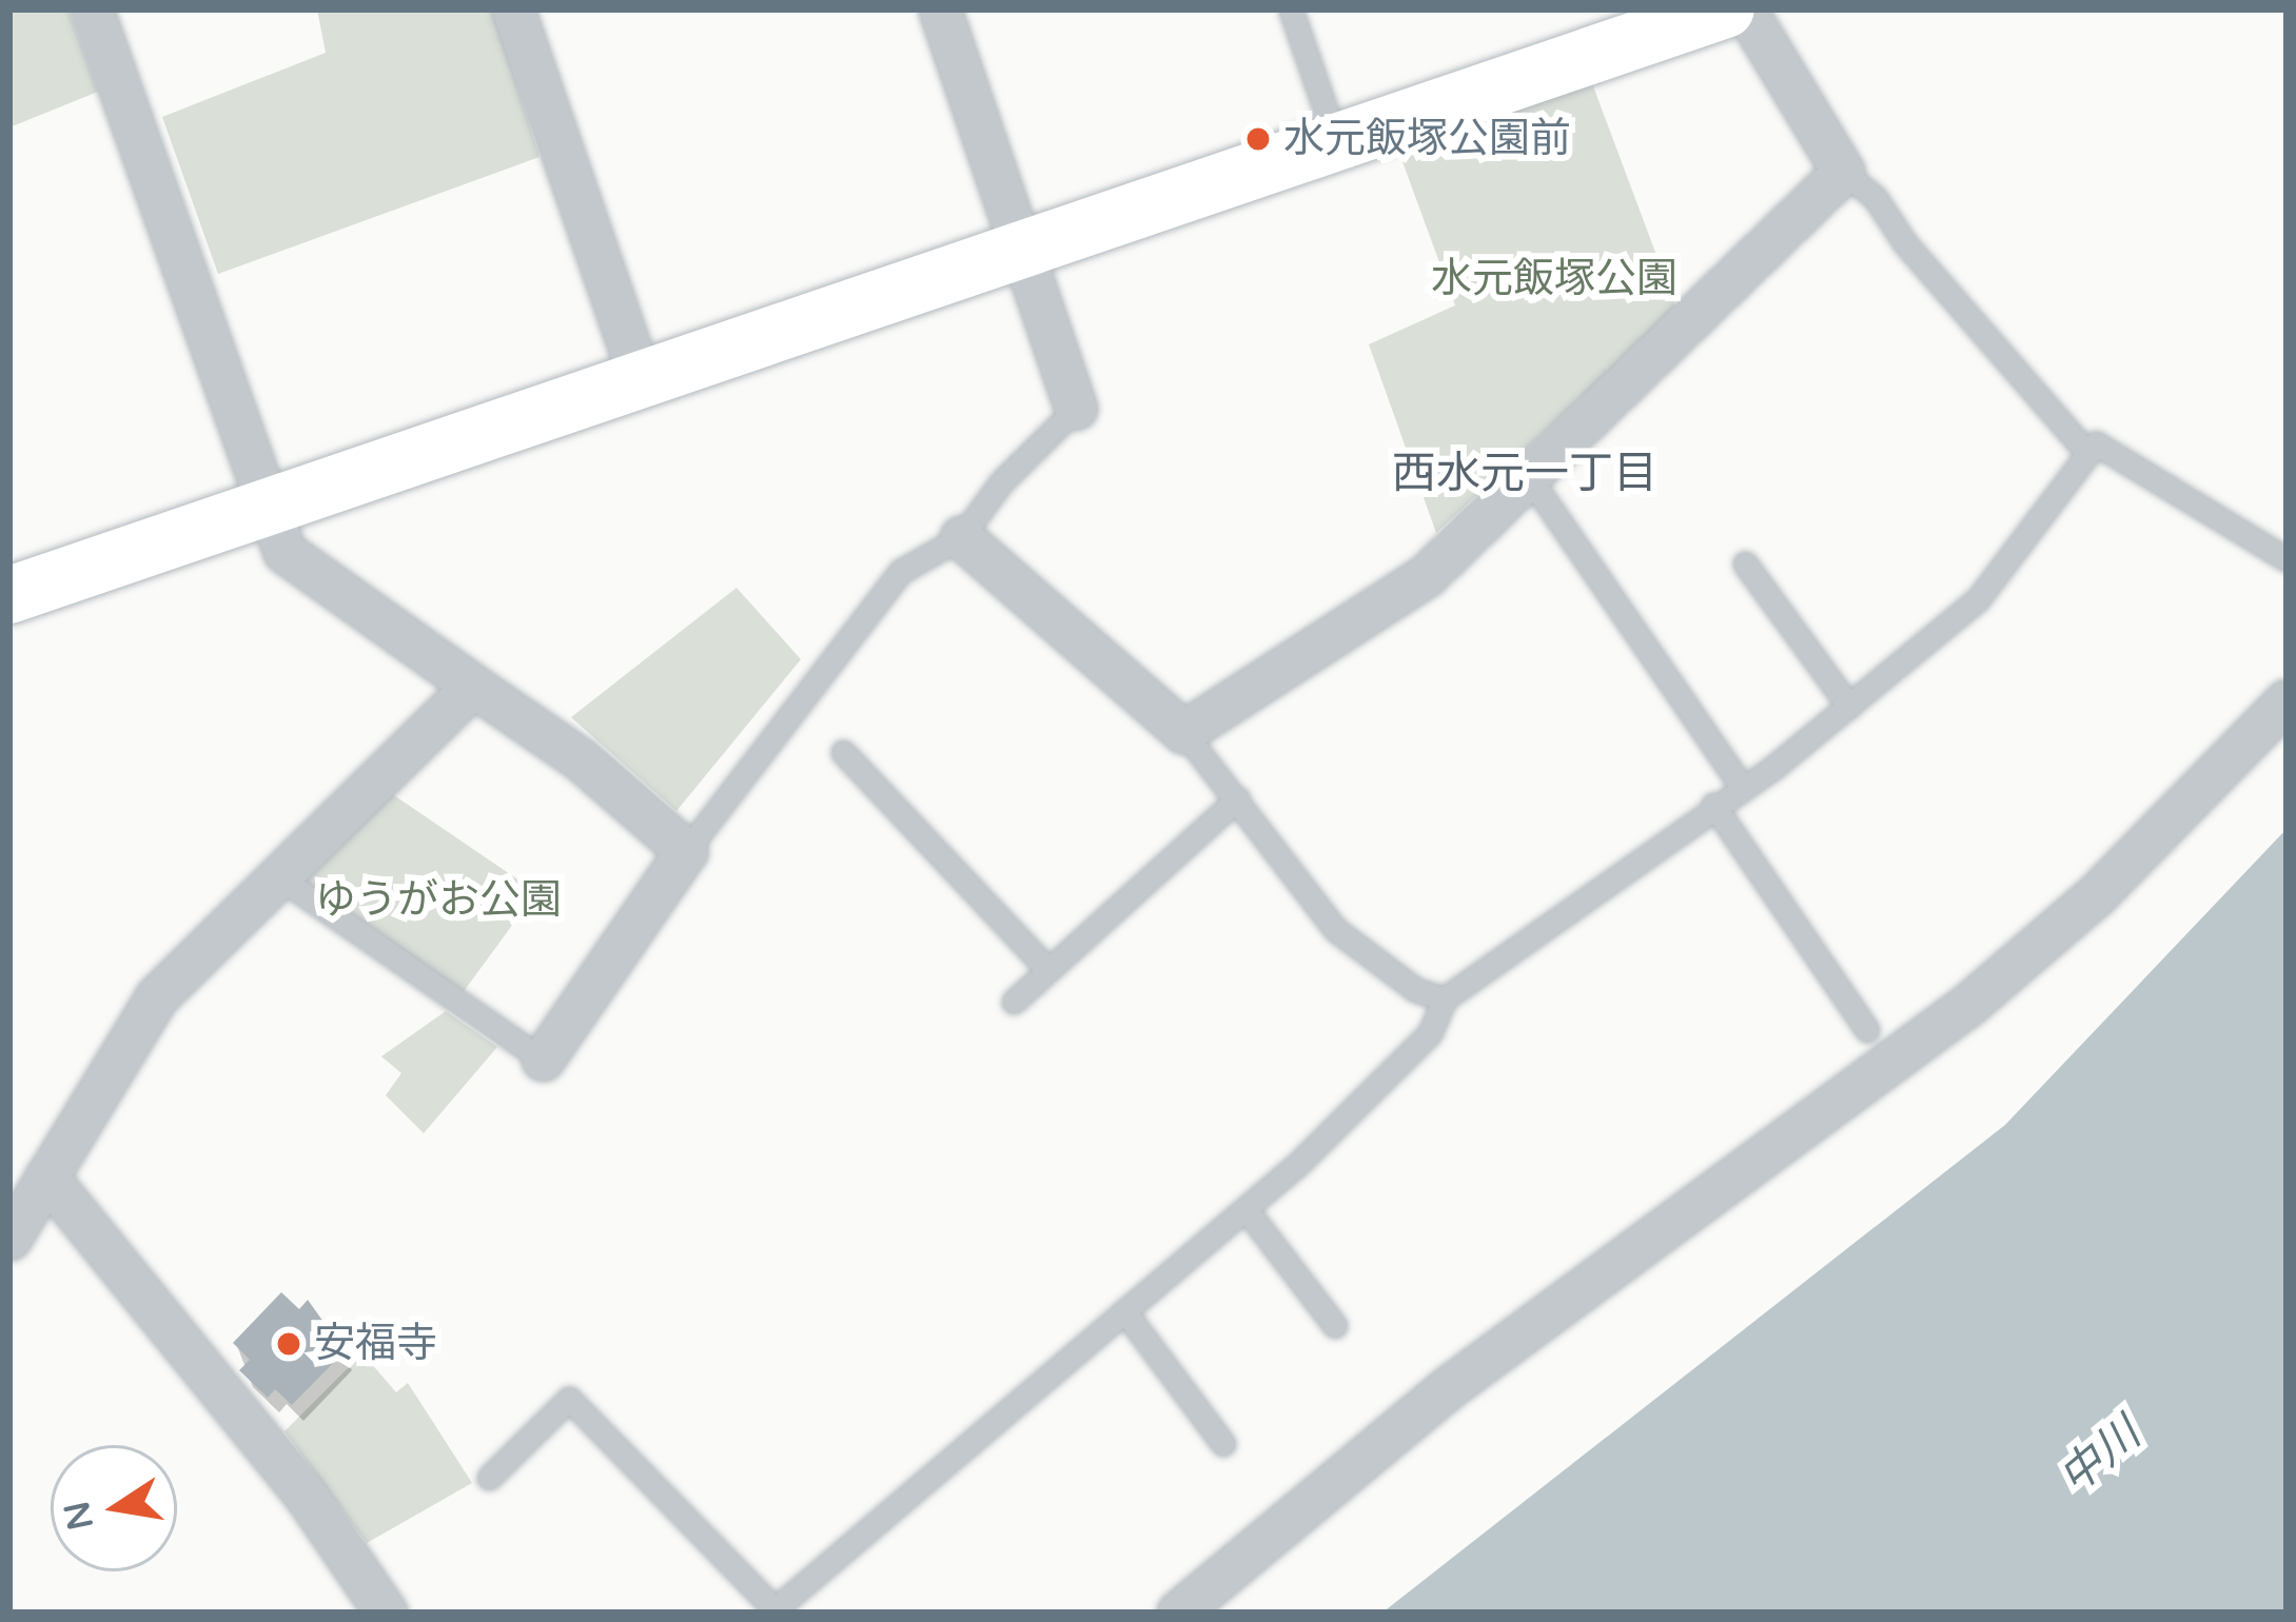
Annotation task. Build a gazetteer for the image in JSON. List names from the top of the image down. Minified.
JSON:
{"districts":["西水元一丁目"],"water":["中川"],"parks":["水元飯塚公園","ゆうがお公園"],"places":["水元飯塚公園前","安福寺"],"north":"left"}
